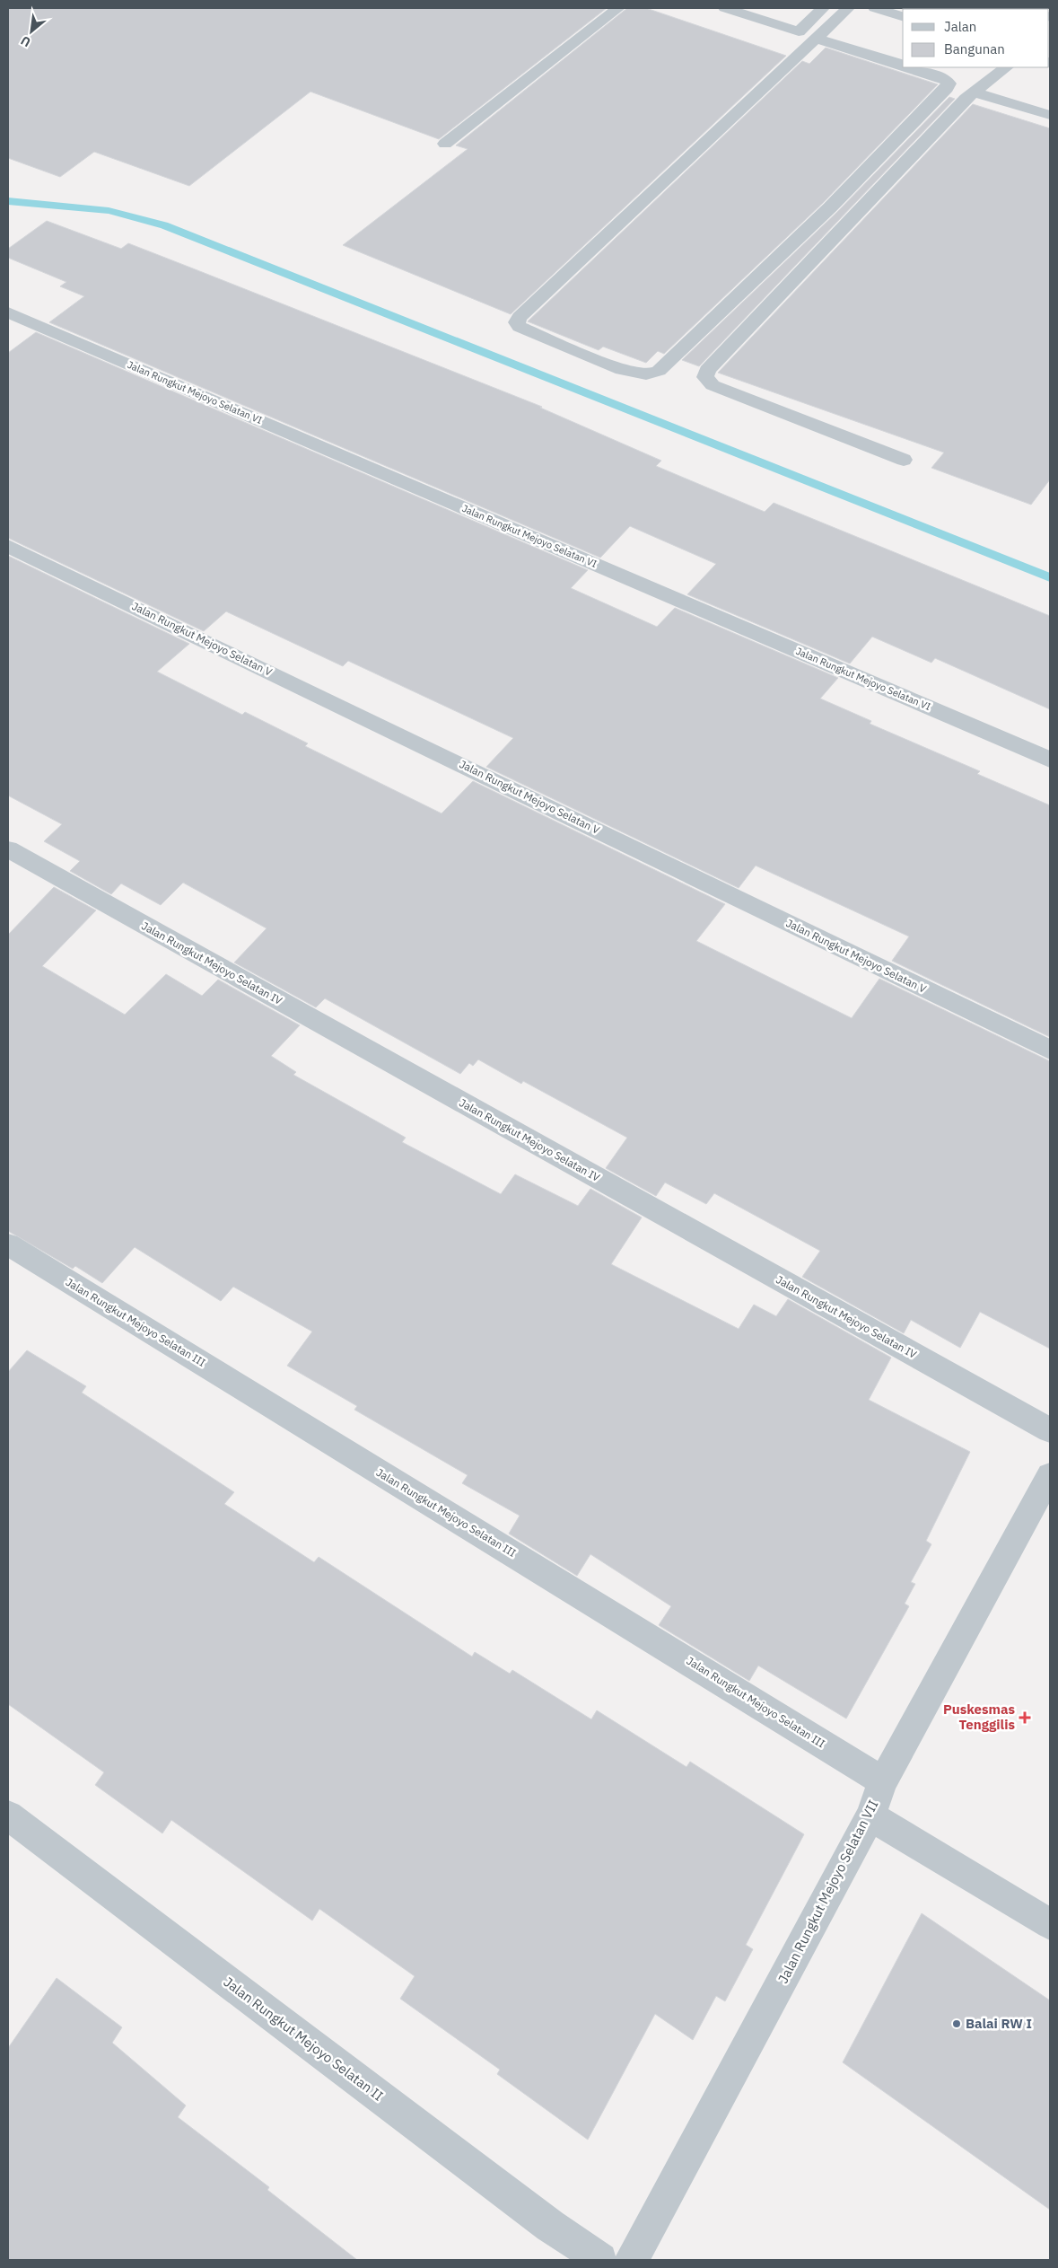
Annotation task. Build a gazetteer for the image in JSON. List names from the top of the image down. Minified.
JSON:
{"streets":{"street":["Jalan Rungkut Mejoyo Selatan VI","Jalan Rungkut Mejoyo Selatan V","Jalan Rungkut Mejoyo Selatan IV","Jalan Rungkut Mejoyo Selatan III","Jalan Rungkut Mejoyo Selatan VII","Jalan Rungkut Mejoyo Selatan II"]},"crossings":[["Jalan Rungkut Mejoyo Selatan III","Jalan Rungkut Mejoyo Selatan VII"]],"places":{"health":["Puskesmas Tenggilis"],"other":["Balai RW I"]},"legend":["Jalan","Bangunan"],"north":"bottom left"}
